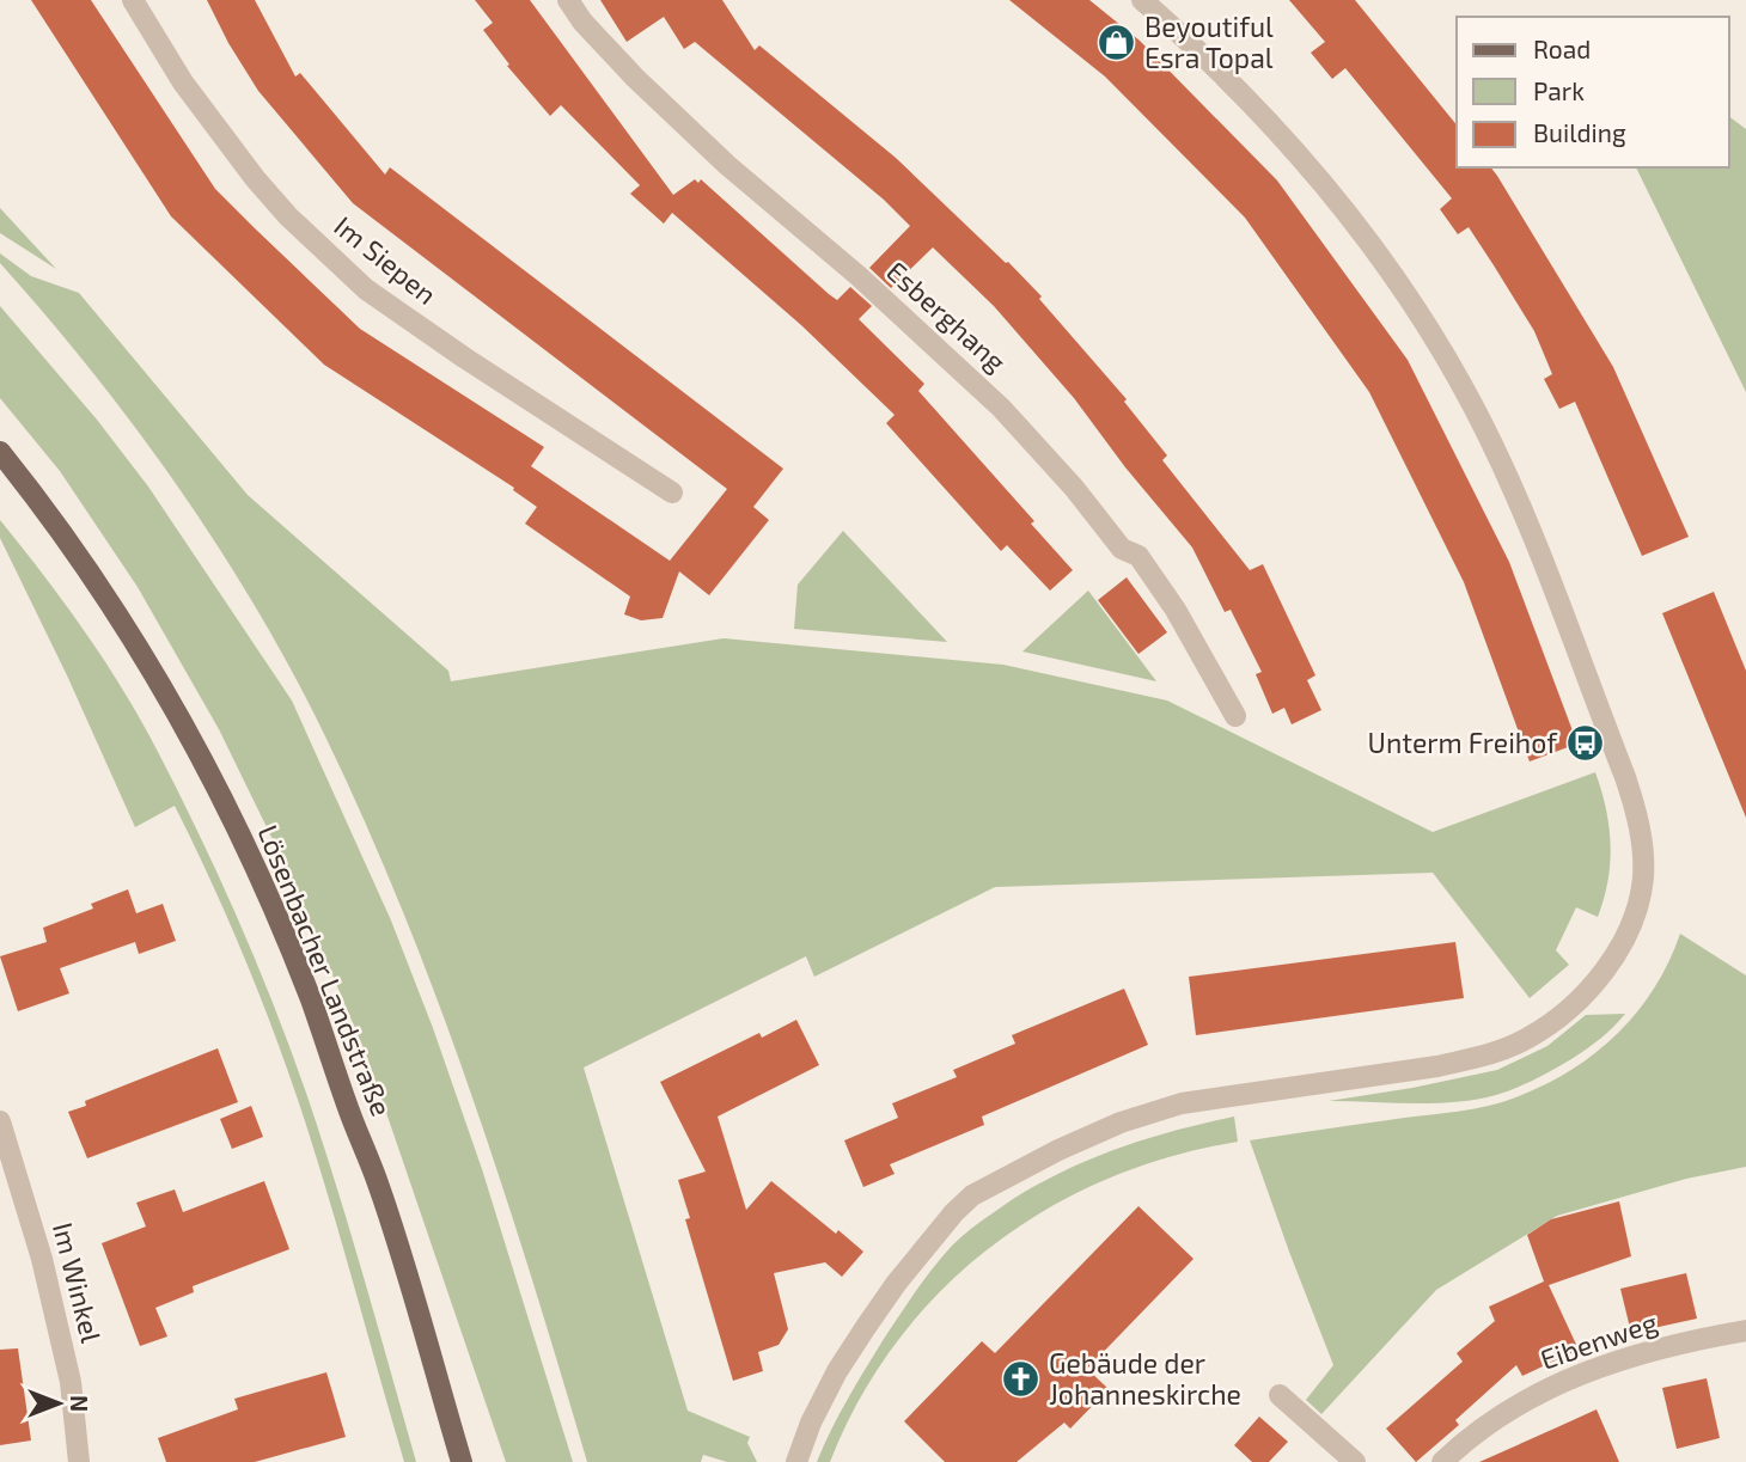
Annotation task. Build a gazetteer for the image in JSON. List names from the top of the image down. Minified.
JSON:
{"streets":{"main road":["Lösenbacher Landstraße"],"street":["Im Siepen","Esberghang","Im Winkel","Eibenweg"]},"places":{"shop":["Beyoutiful Esra Topal"],"bus stop":["Unterm Freihof"],"church":["Gebäude der Johanneskirche"]},"legend":["Road","Park","Building"],"north":"right"}
